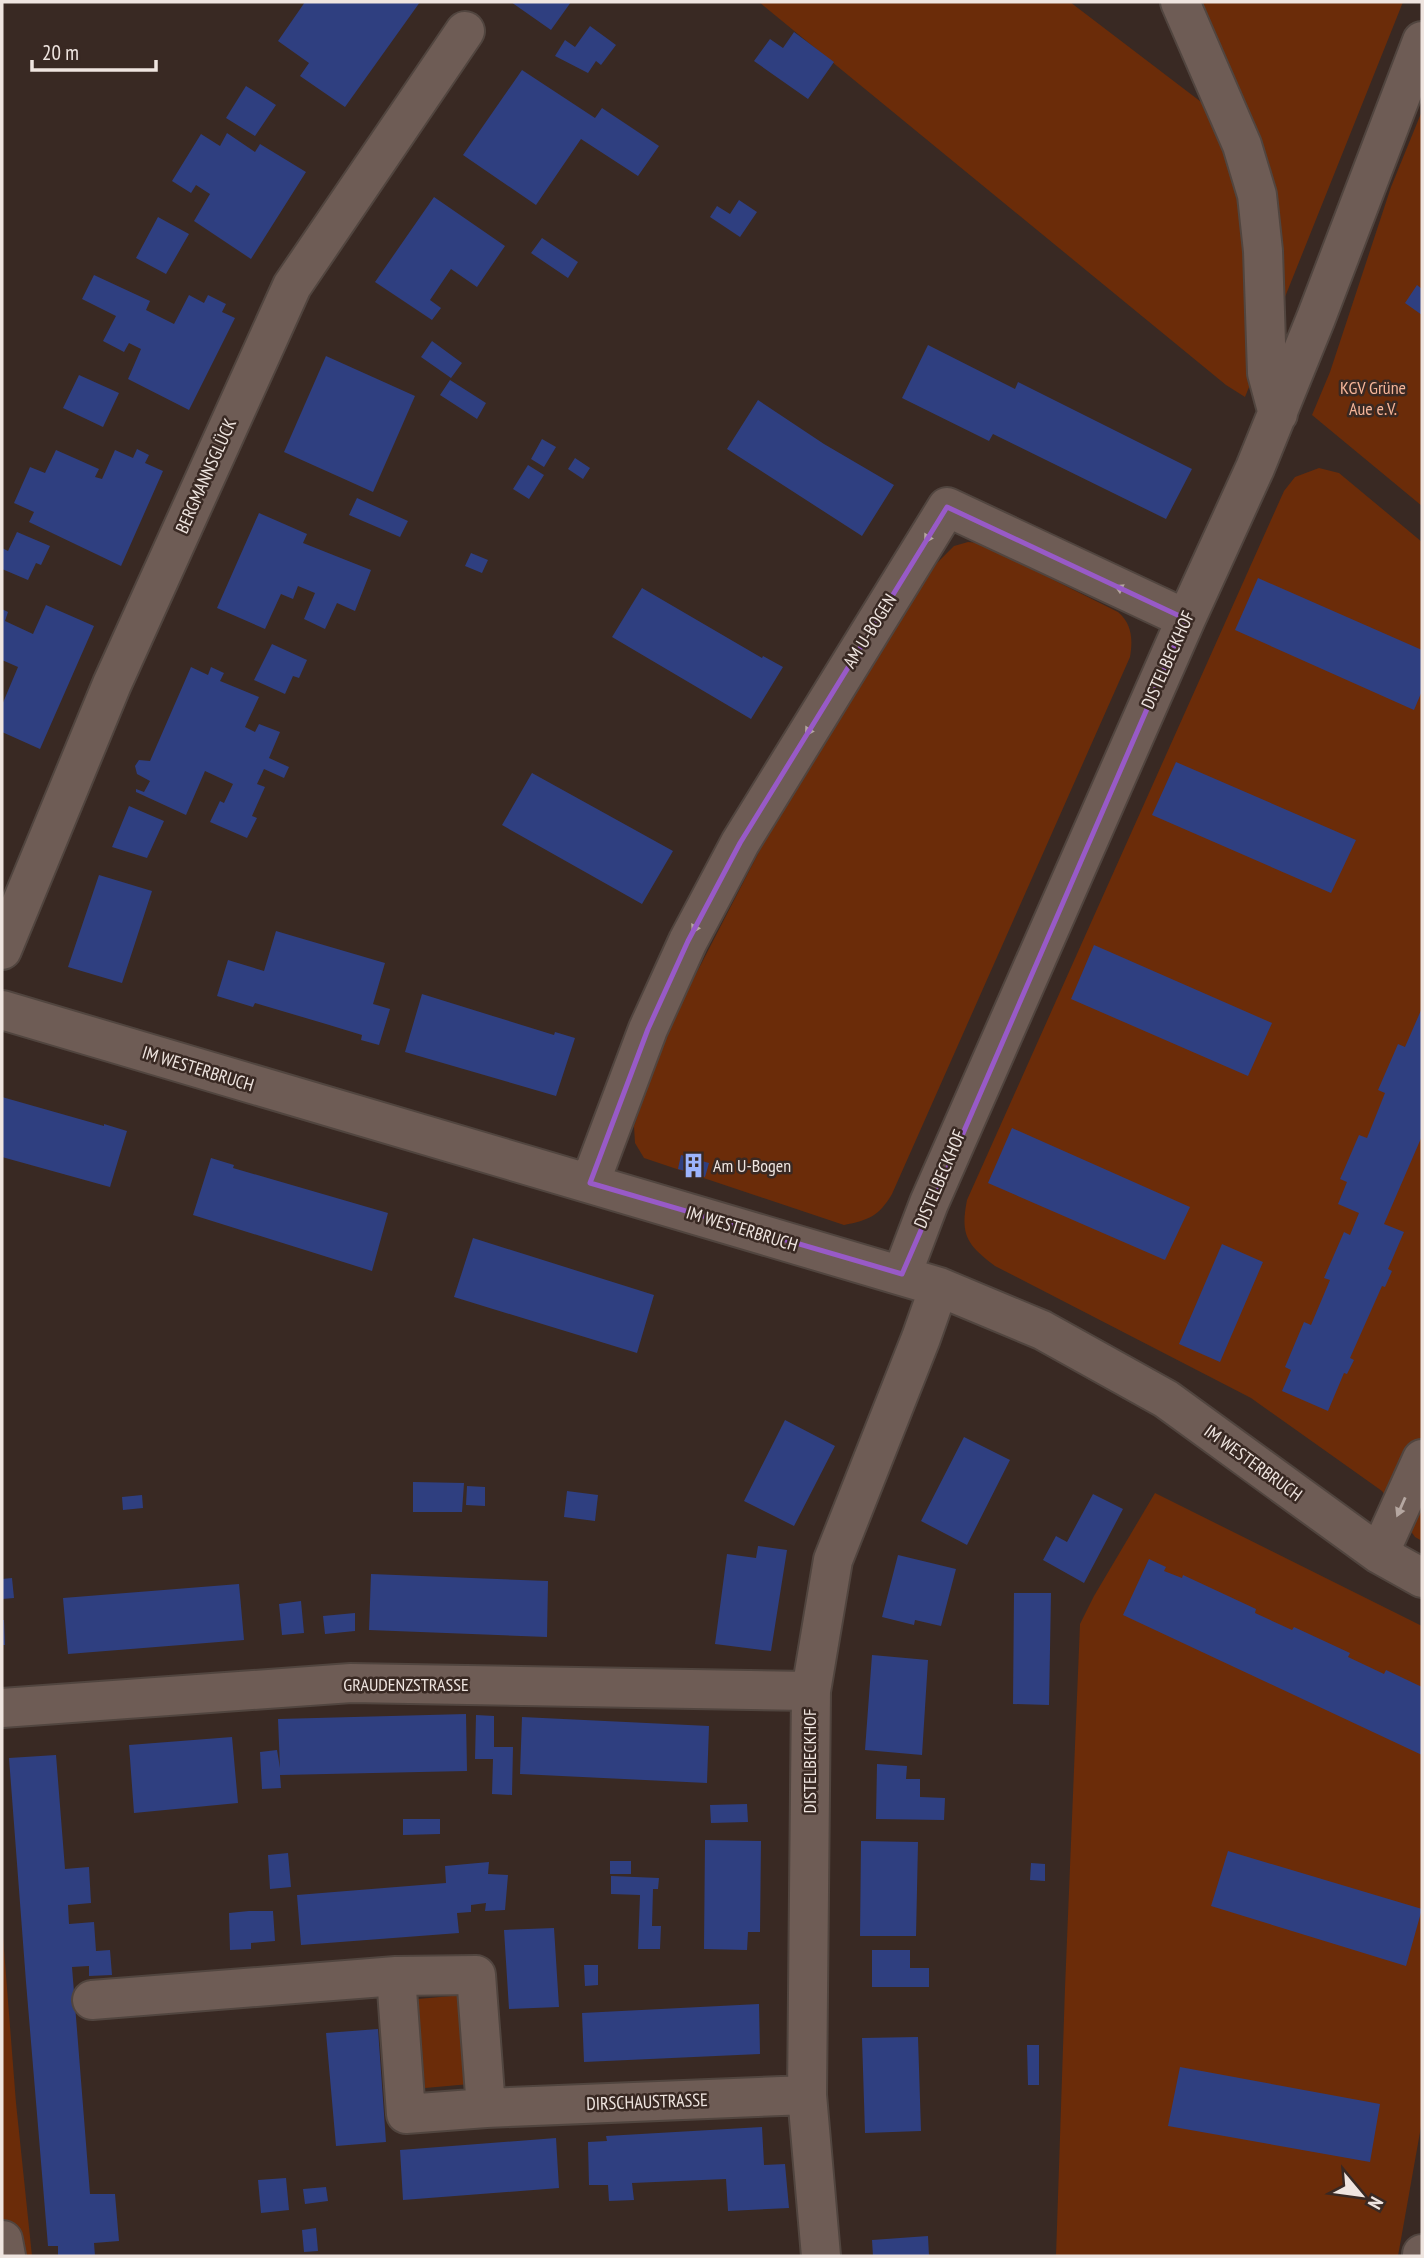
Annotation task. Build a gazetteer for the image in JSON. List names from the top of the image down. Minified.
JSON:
{"streets":{"street":["BERGMANNSGLÜCK","AM U-BOGEN","DISTELBECKHOF","IM WESTERBRUCH","GRAUDENZSTRASSE","DIRSCHAUSTRASSE"]},"crossings":[["AM U-BOGEN","DISTELBECKHOF"],["AM U-BOGEN","IM WESTERBRUCH"],["DISTELBECKHOF","IM WESTERBRUCH"],["DISTELBECKHOF","GRAUDENZSTRASSE"],["DISTELBECKHOF","DIRSCHAUSTRASSE"]],"parks":["KGV Grüne Aue e.V."],"places":{"building":["Am U-Bogen"]},"scale_bar":"20 m","north":"bottom right"}
